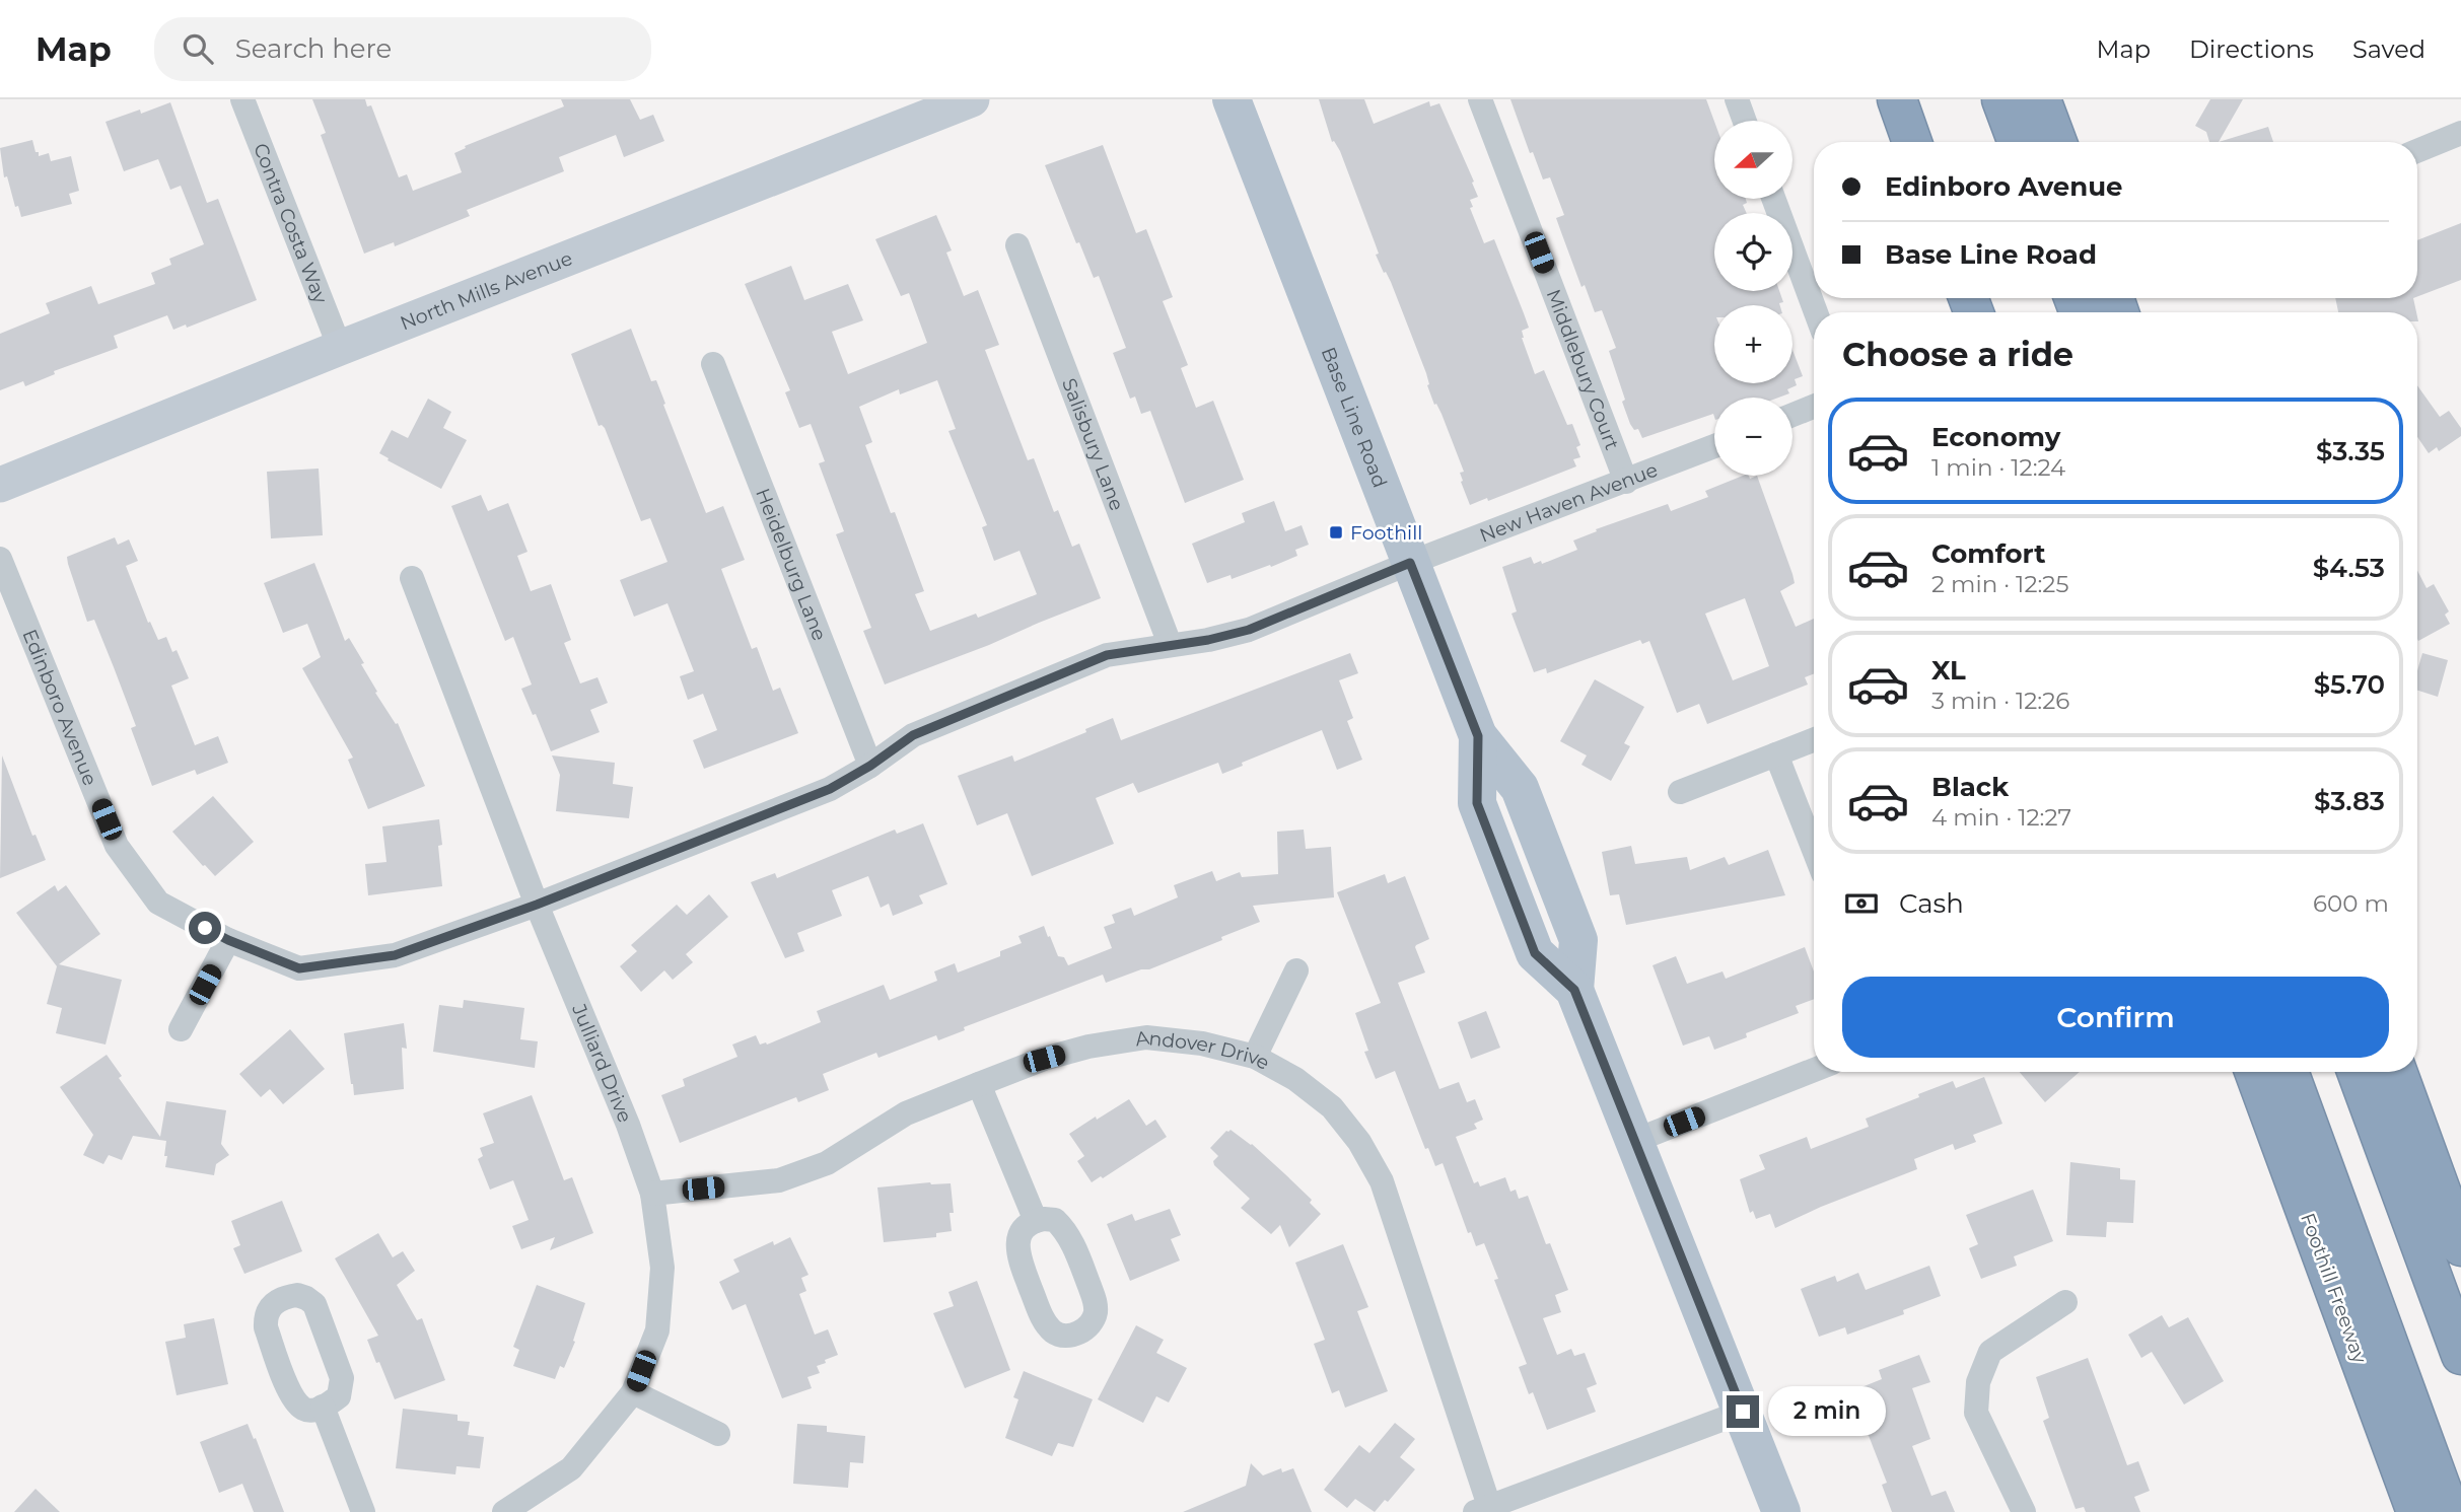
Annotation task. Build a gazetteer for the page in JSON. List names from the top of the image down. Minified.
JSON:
{"streets":{"highway":["Foothill Freeway"],"main road":["North Mills Avenue","Base Line Road"],"street":["Contra Costa Way","Middlebury Court","Salisbury Lane","New Haven Avenue","Heidelburg Lane","Edinboro Avenue","Andover Drive","Julliard Drive"]},"crossings":[["Contra Costa Way","North Mills Avenue"],["Middlebury Court","New Haven Avenue"],["Base Line Road","New Haven Avenue"],["Base Line Road","Edinboro Avenue"],["Salisbury Lane","Edinboro Avenue"],["New Haven Avenue","Edinboro Avenue"],["Heidelburg Lane","Edinboro Avenue"],["Edinboro Avenue","Julliard Drive"],["Andover Drive","Julliard Drive"]],"places":{"transit":["Foothill"]},"north":"left","page":{"header":"Map","search":"Search here","nav":["Map","Directions","Saved"],"map_buttons":["+","−"],"banner":["Edinboro Avenue","Base Line Road"],"heading":"Choose a ride","list":[{"name":"Economy","note":"1 min · 12:24","value":"$3.35"},{"name":"Comfort","note":"2 min · 12:25","value":"$4.53"},{"name":"XL","note":"3 min · 12:26","value":"$5.70"},{"name":"Black","note":"4 min · 12:27","value":"$3.83"}],"pay":["Cash","600 m"],"buttons":"Confirm","bubble":"2 min"}}
